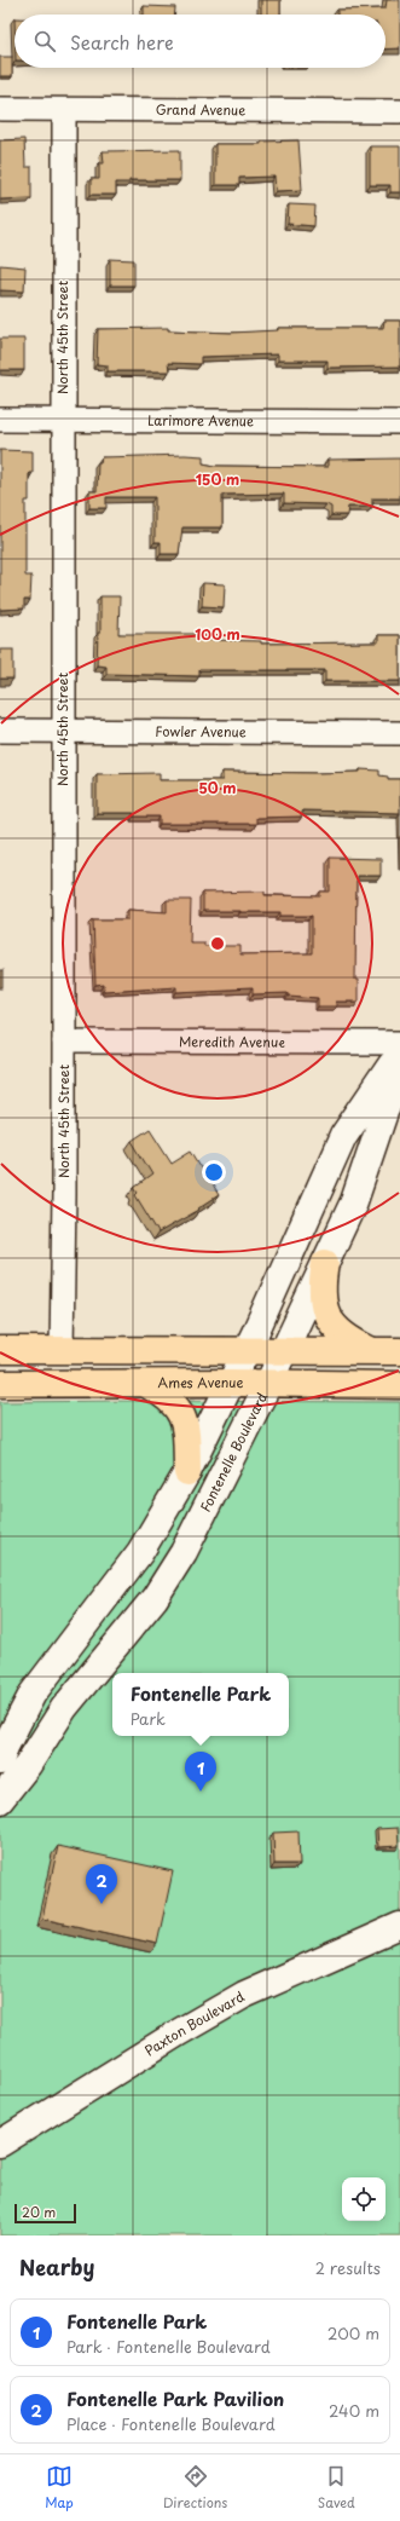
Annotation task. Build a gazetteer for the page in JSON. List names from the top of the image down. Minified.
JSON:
{"streets":{"main road":["Ames Avenue","Fontenelle Boulevard","Paxton Boulevard"],"street":["Grand Avenue","North 45th Street","Larimore Avenue","Fowler Avenue","Meredith Avenue"]},"crossings":[["Grand Avenue","North 45th Street"],["North 45th Street","Larimore Avenue"],["North 45th Street","Fowler Avenue"],["North 45th Street","Meredith Avenue"],["Ames Avenue","Fontenelle Boulevard"]],"scale_bar":"20 m","page":{"search":"Search here","popup":["Fontenelle Park","Park"],"pins":["1","2"],"scale":"20 m","heading":["Nearby","2 results"],"list":[{"mark":"1","name":"Fontenelle Park","note":"Park · Fontenelle Boulevard","value":"200 m"},{"mark":"2","name":"Fontenelle Park Pavilion","note":"Place · Fontenelle Boulevard","value":"240 m"}],"nav":["Map","Directions","Saved"]},"rings":["150 m","100 m","50 m"]}
